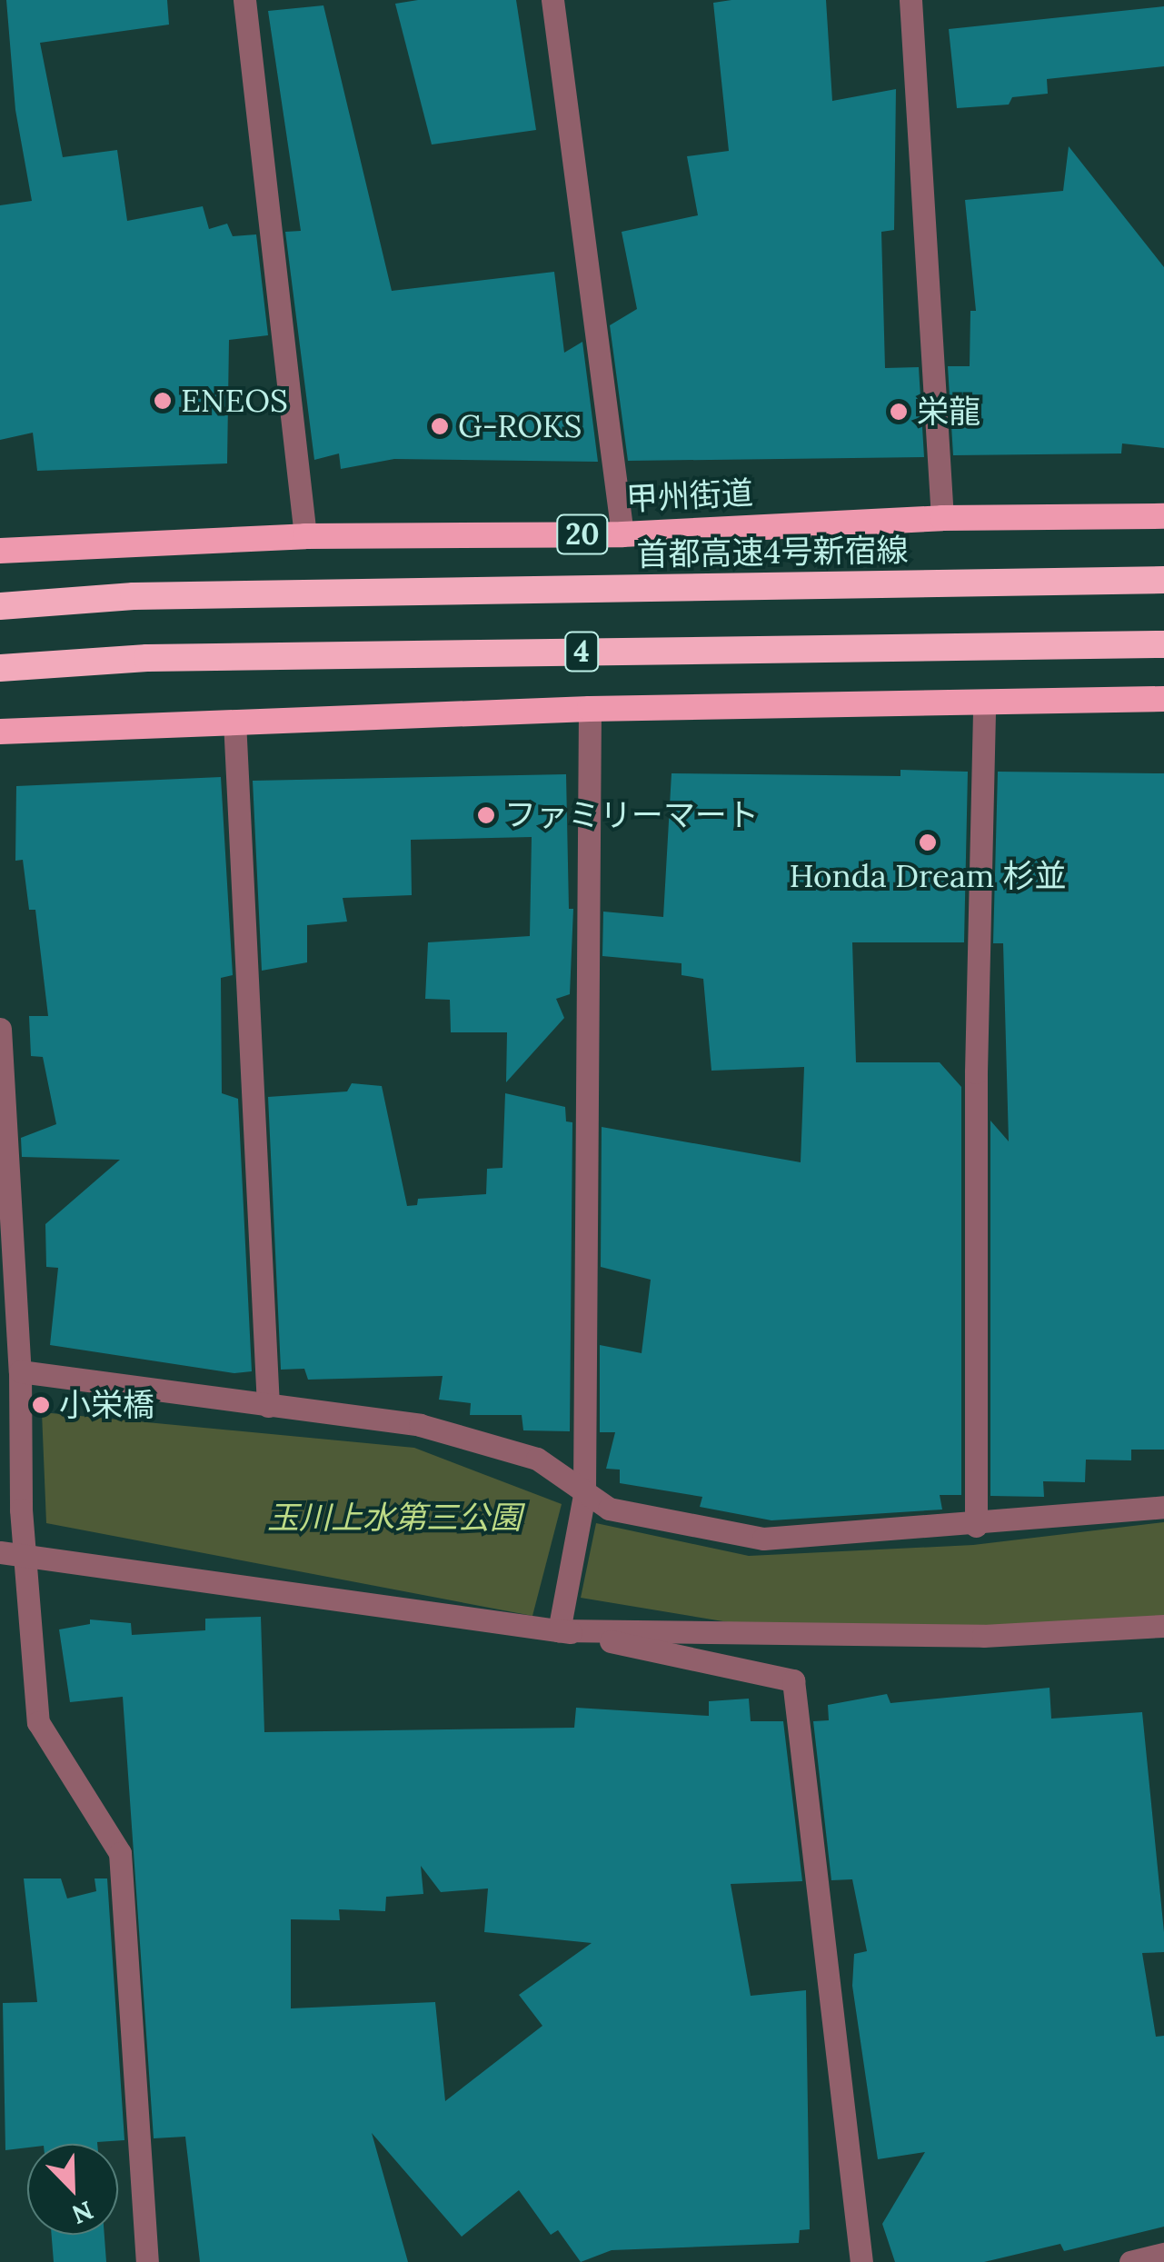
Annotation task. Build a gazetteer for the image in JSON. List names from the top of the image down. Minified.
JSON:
{"streets":{"highway":["甲州街道","20","首都高速4号新宿線","4"]},"parks":["玉川上水第三公園"],"places":["ENEOS","栄龍","G-ROKS","ファミリーマート","Honda Dream 杉並","小栄橋"],"north":"bottom right"}
